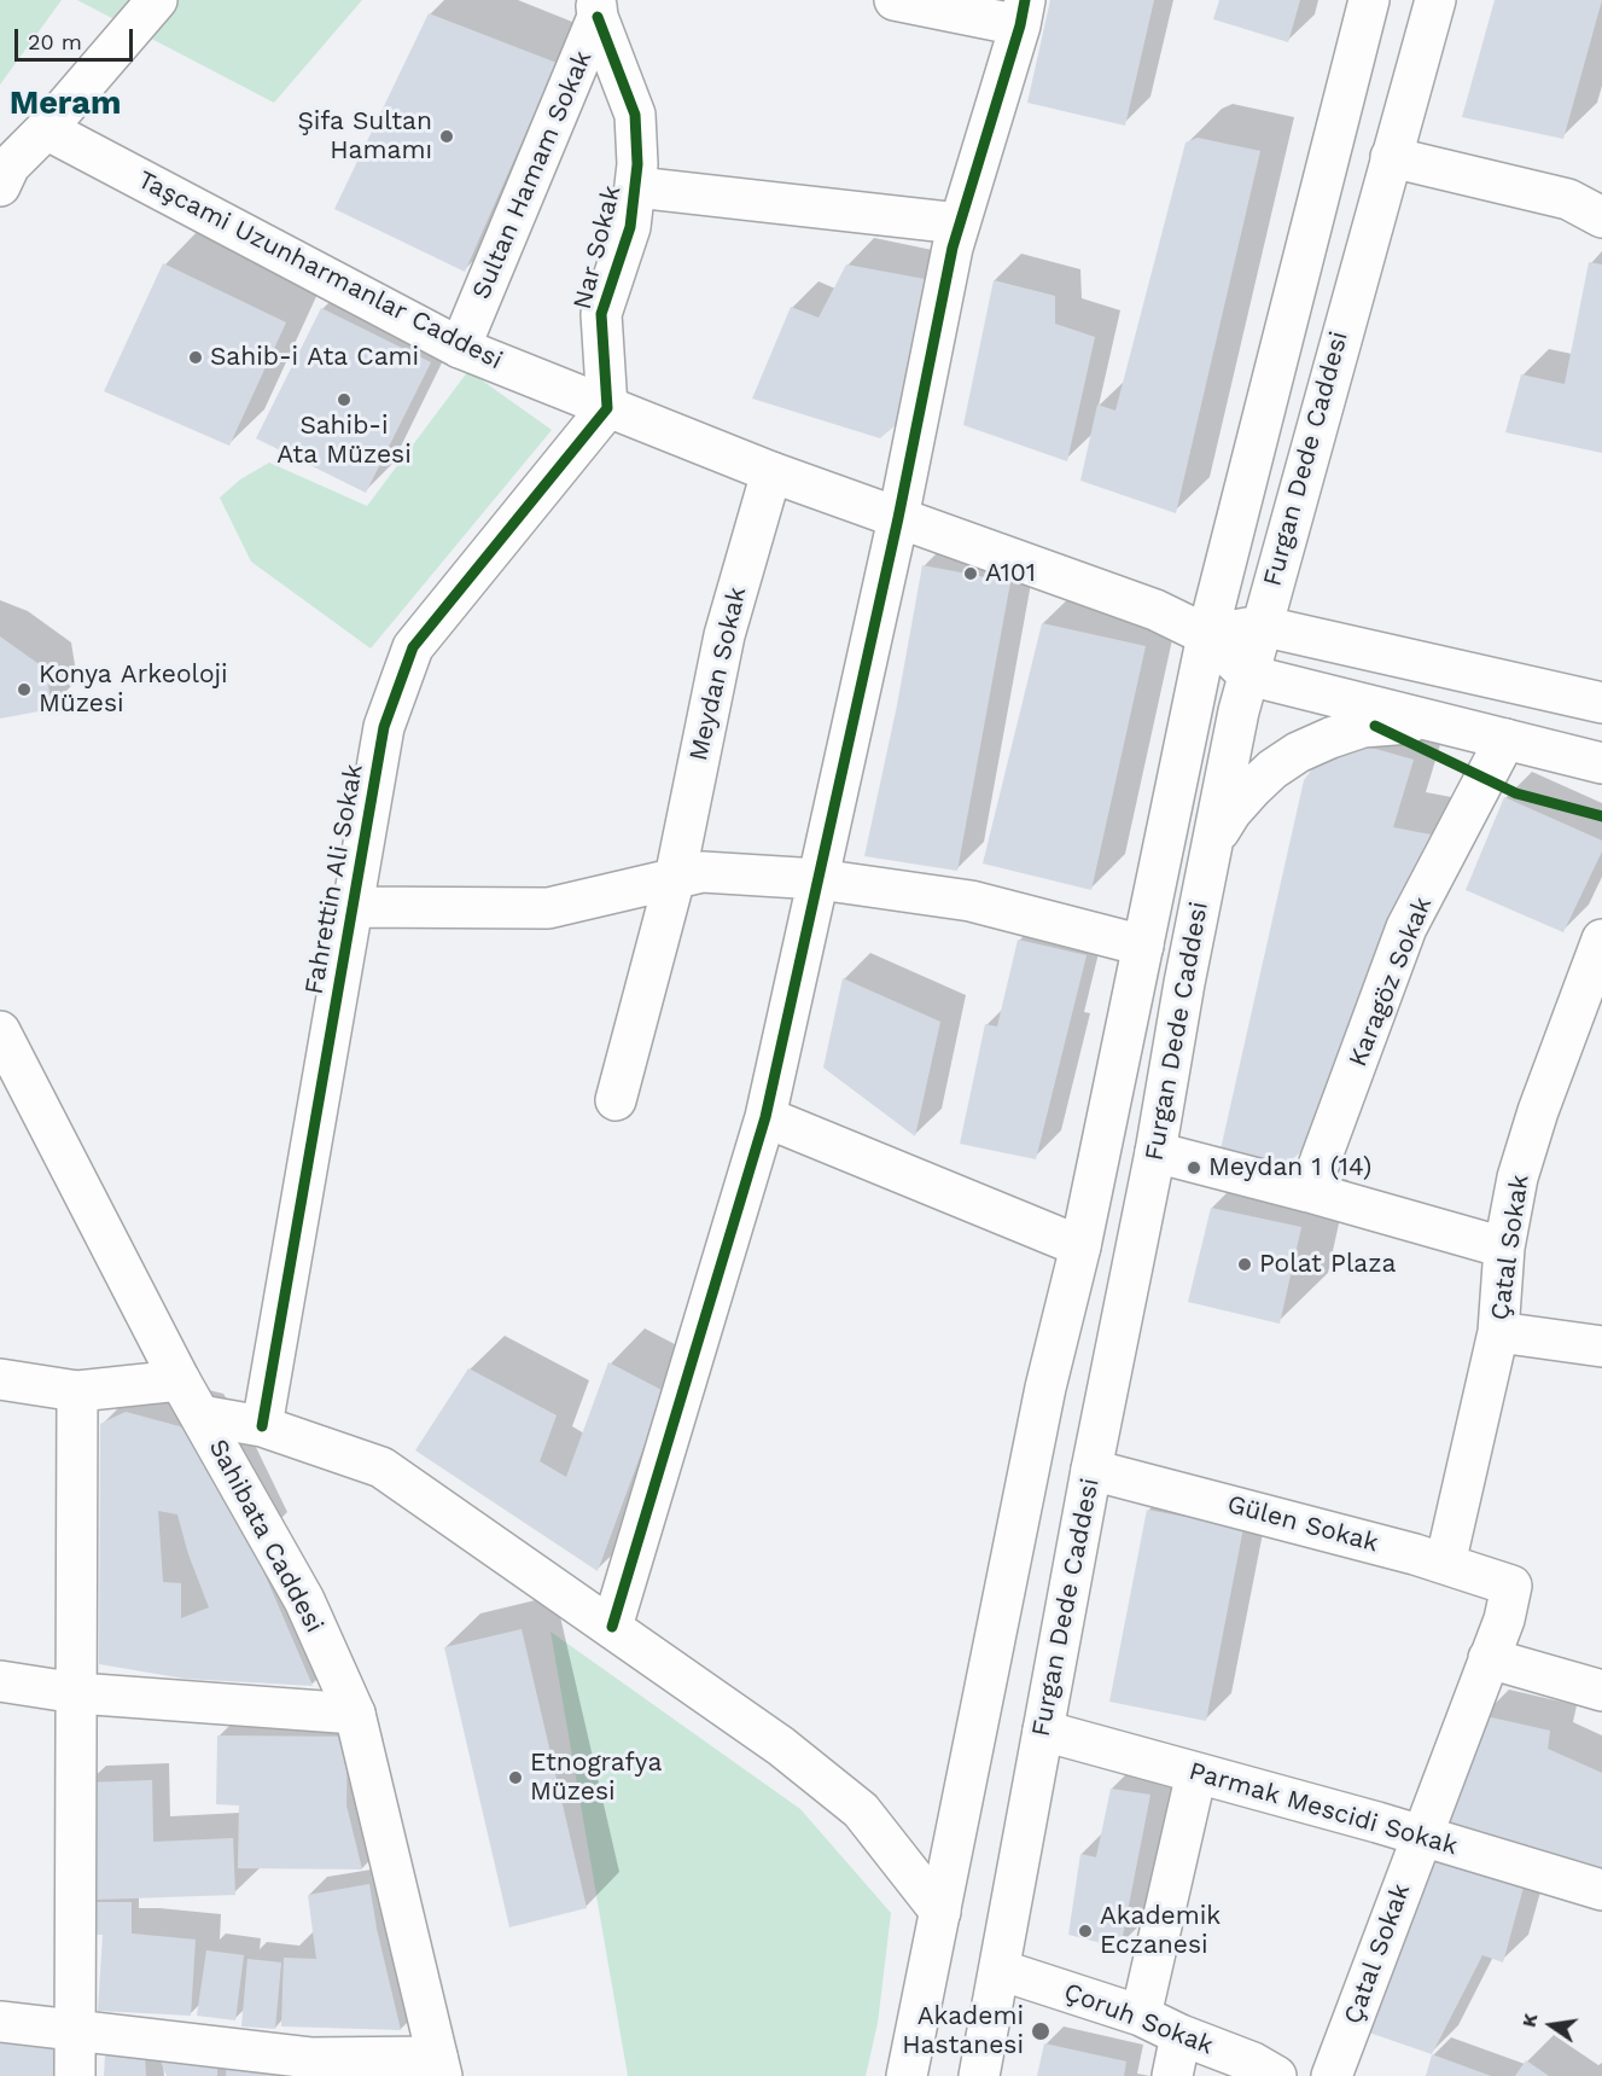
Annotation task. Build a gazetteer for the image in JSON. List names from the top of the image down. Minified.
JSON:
{"streets":{"street":["Sultan Hamam Sokak","Nar Sokak","Taşcami Uzunharmanlar Caddesi","Furgan Dede Caddesi","Meydan Sokak","Fahrettin Ali Sokak","Karagöz Sokak","Çatal Sokak","Gülen Sokak","Sahibata Caddesi","Parmak Mescidi Sokak","Çoruh Sokak"]},"crossings":[["Sultan Hamam Sokak","Nar Sokak"],["Sultan Hamam Sokak","Taşcami Uzunharmanlar Caddesi"],["Nar Sokak","Taşcami Uzunharmanlar Caddesi"],["Nar Sokak","Fahrettin Ali Sokak"],["Taşcami Uzunharmanlar Caddesi","Furgan Dede Caddesi"],["Taşcami Uzunharmanlar Caddesi","Meydan Sokak"],["Taşcami Uzunharmanlar Caddesi","Fahrettin Ali Sokak"],["Furgan Dede Caddesi","Gülen Sokak"],["Furgan Dede Caddesi","Parmak Mescidi Sokak"],["Furgan Dede Caddesi","Çoruh Sokak"],["Çatal Sokak","Gülen Sokak"],["Çatal Sokak","Parmak Mescidi Sokak"]],"districts":["Meram"],"places":["Şifa Sultan Hamamı","Sahib-i Ata Cami","Sahib-i Ata Müzesi","A101","Konya Arkeoloji Müzesi","Meydan 1 (14)","Polat Plaza","Etnografya Müzesi","Akademik Eczanesi","Akademi Hastanesi"],"scale_bar":"20 m","north":"left"}
